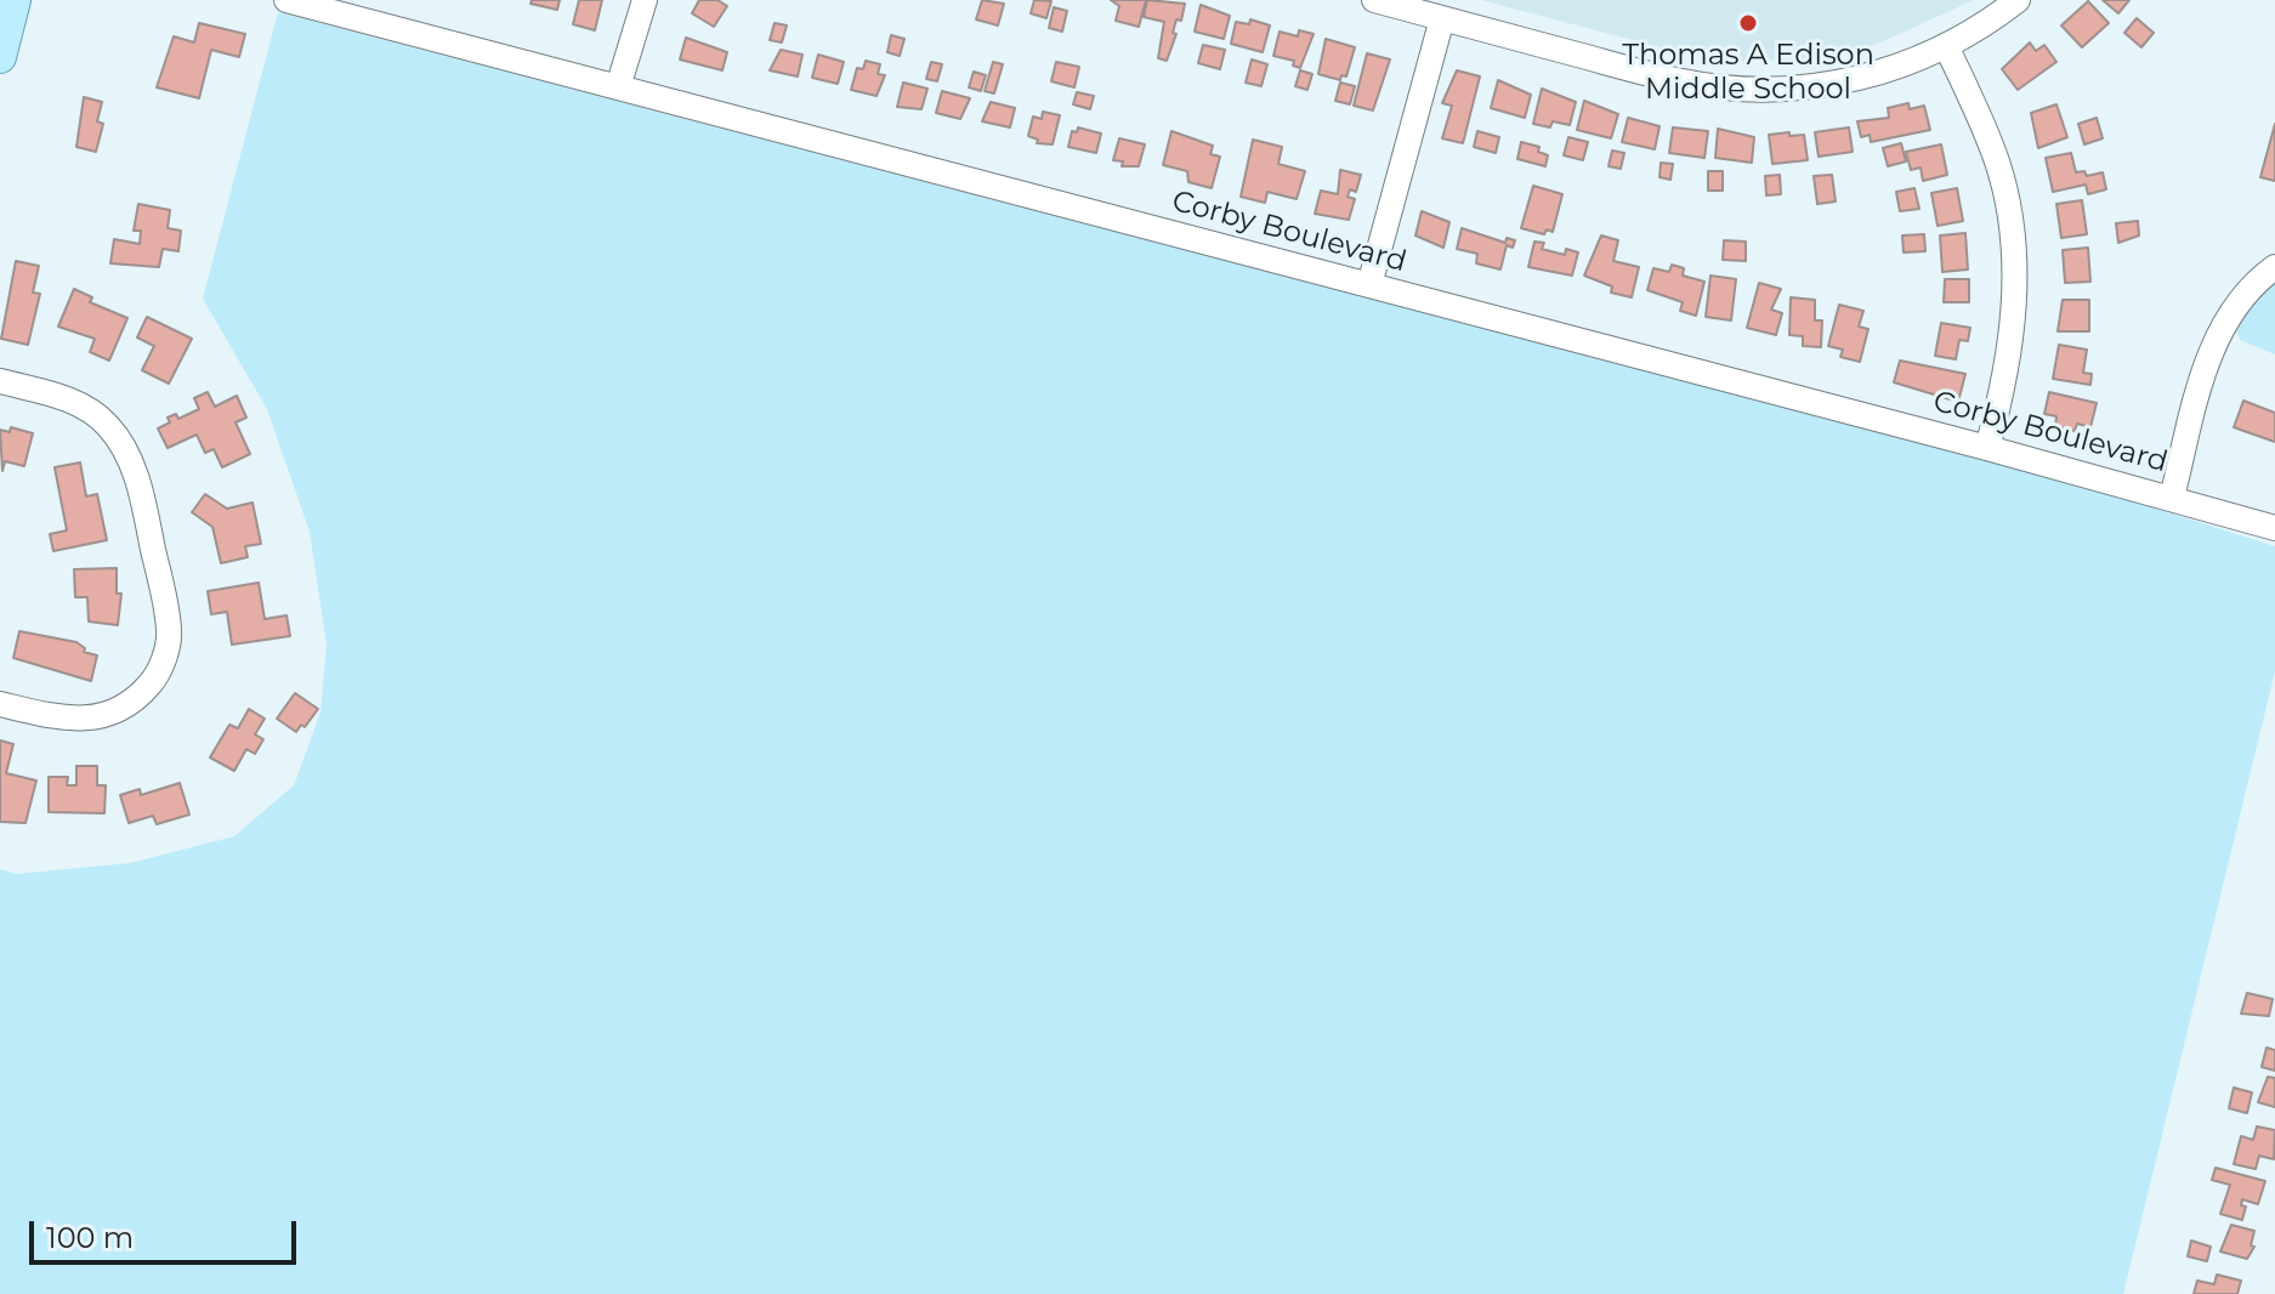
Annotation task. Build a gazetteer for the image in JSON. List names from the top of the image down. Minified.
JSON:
{"streets":{"street":["Corby Boulevard"]},"places":["Thomas A Edison Middle School"],"scale_bar":"100 m"}
